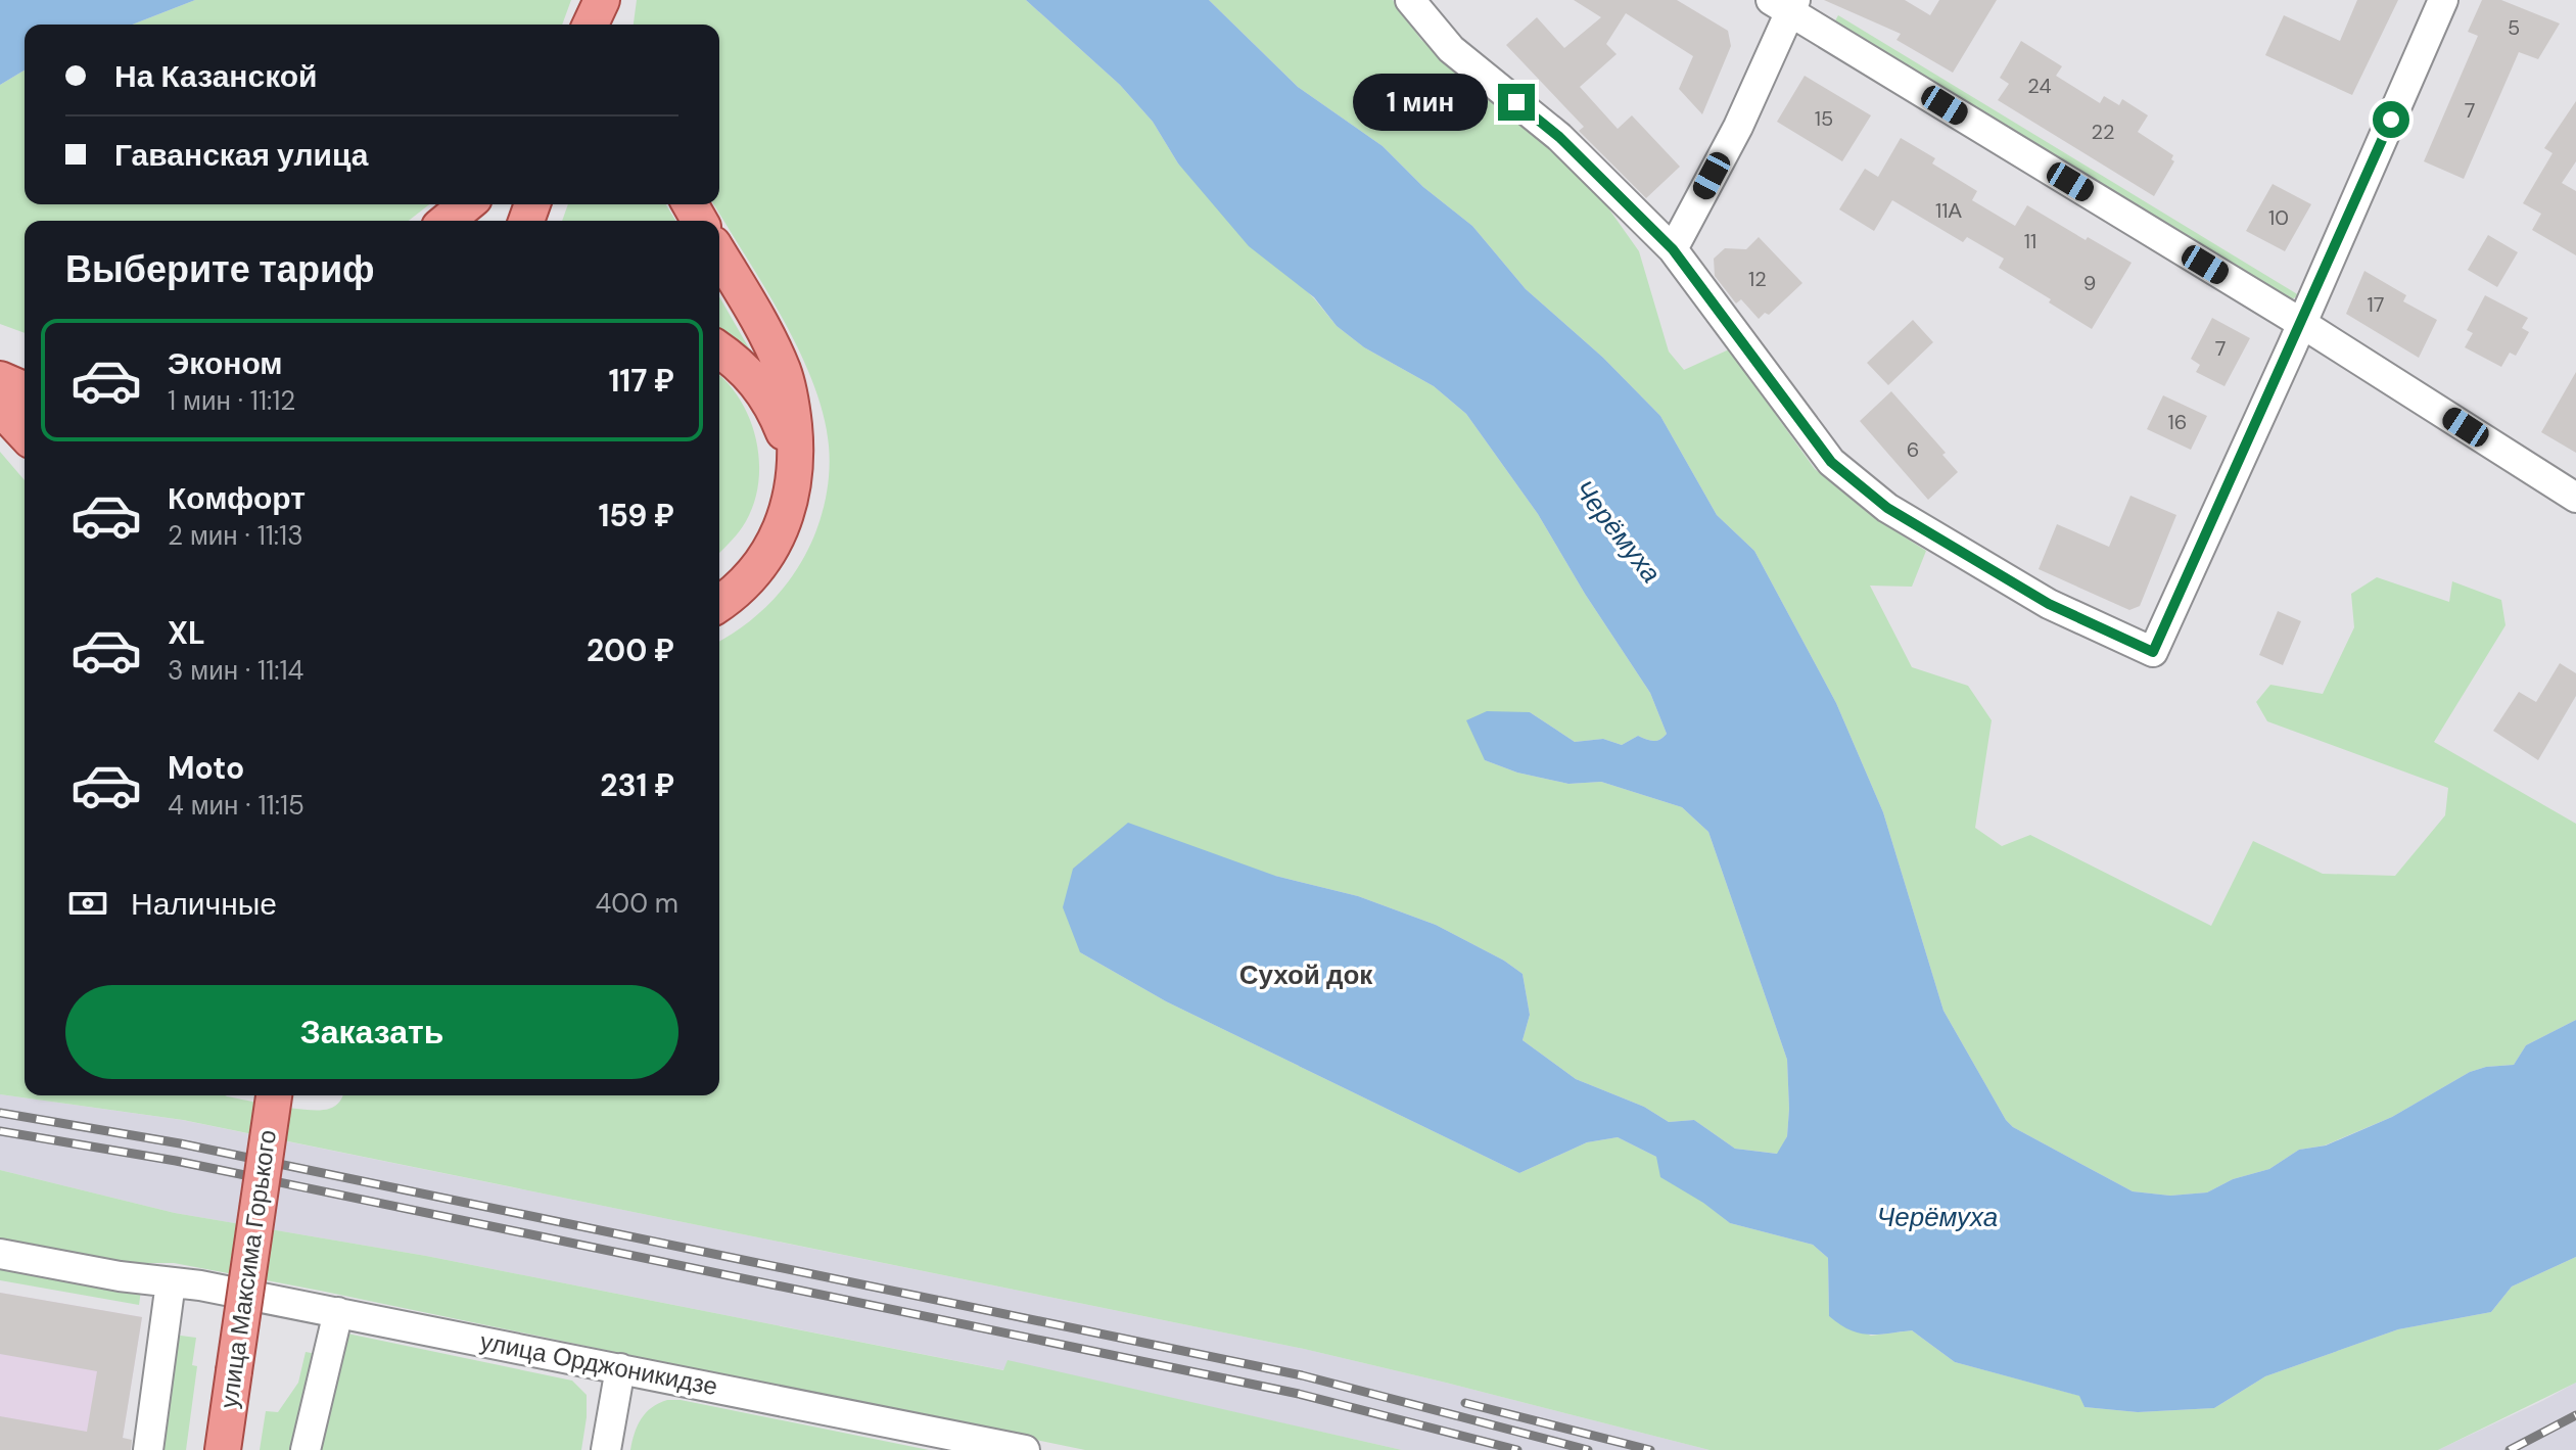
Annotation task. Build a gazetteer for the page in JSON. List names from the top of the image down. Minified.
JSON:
{"streets":{"main road":["улица Максима Горького"],"street":["улица Орджоникидзе"]},"districts":["Сухой док"],"water":["Черёмуха"],"house_numbers":["5","24","7","15","22","11А","10","11","12","9","17","7","16","6"],"page":{"banner":["На Казанской","Гаванская улица"],"bubble":"1 мин","heading":"Выберите тариф","list":[{"name":"Эконом","note":"1 мин · 11:12","value":"117 ₽"},{"name":"Комфорт","note":"2 мин · 11:13","value":"159 ₽"},{"name":"XL","note":"3 мин · 11:14","value":"200 ₽"},{"name":"Moto","note":"4 мин · 11:15","value":"231 ₽"}],"pay":["Наличные","400 m"],"buttons":"Заказать"}}
